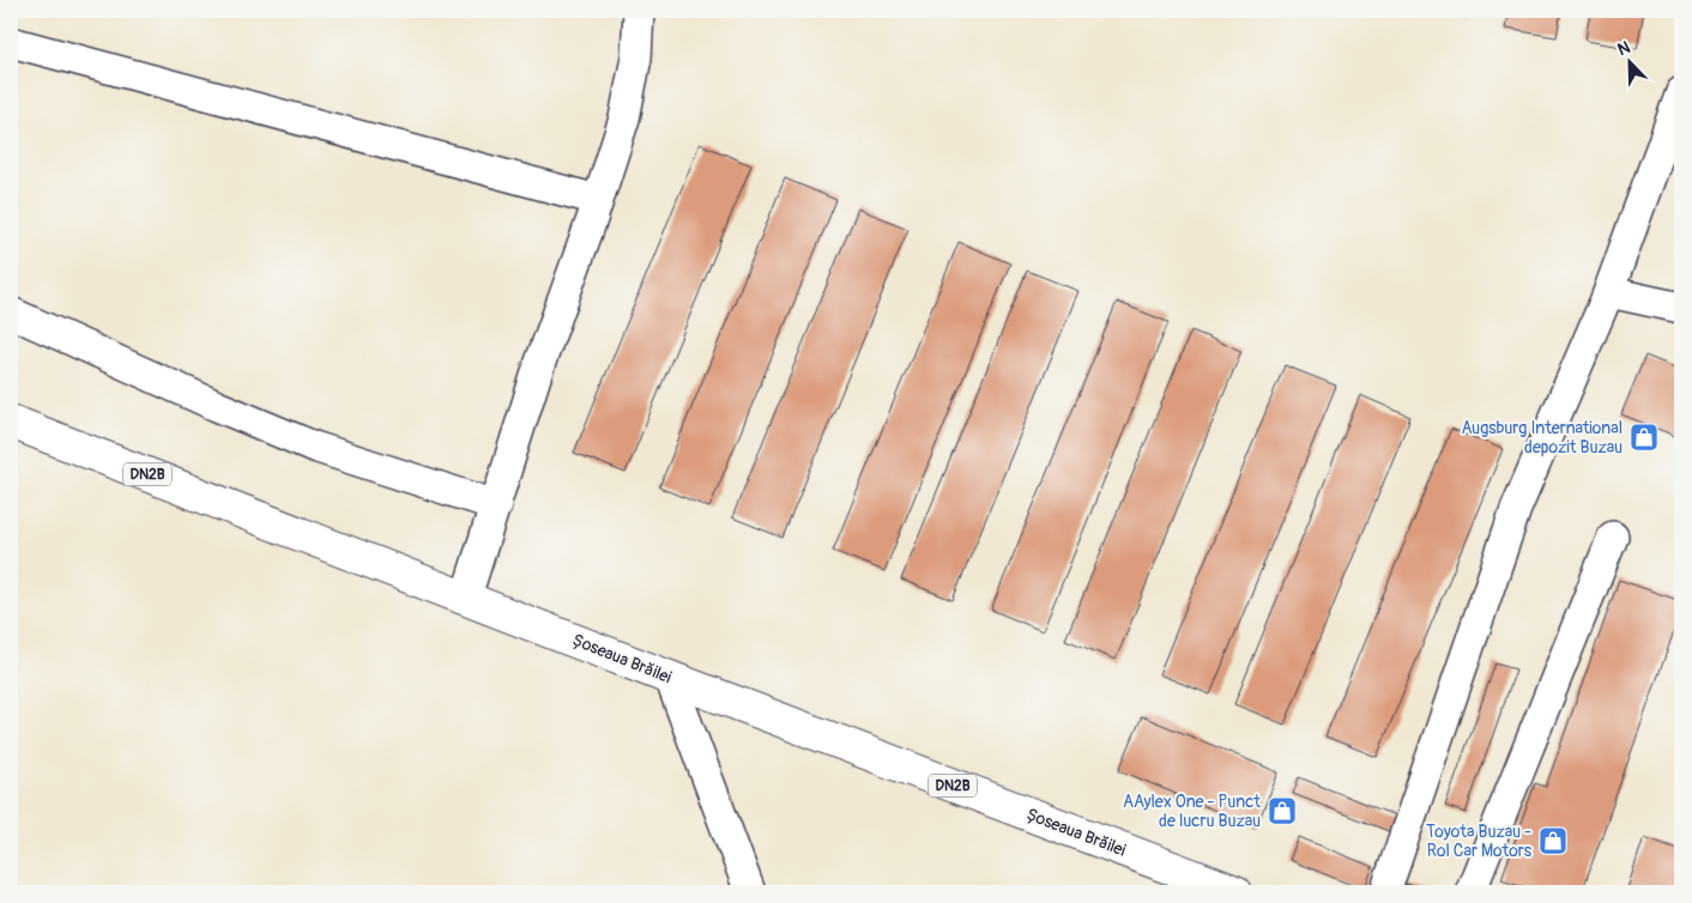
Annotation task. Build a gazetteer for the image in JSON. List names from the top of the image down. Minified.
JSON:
{"streets":{"main road":["DN2B","Șoseaua Brăilei"]},"places":{"shop":["Augsburg International depozit Buzau","AAylex One - Punct de lucru Buzau","Toyota Buzau - Rol Car Motors"]},"north":"top left"}
